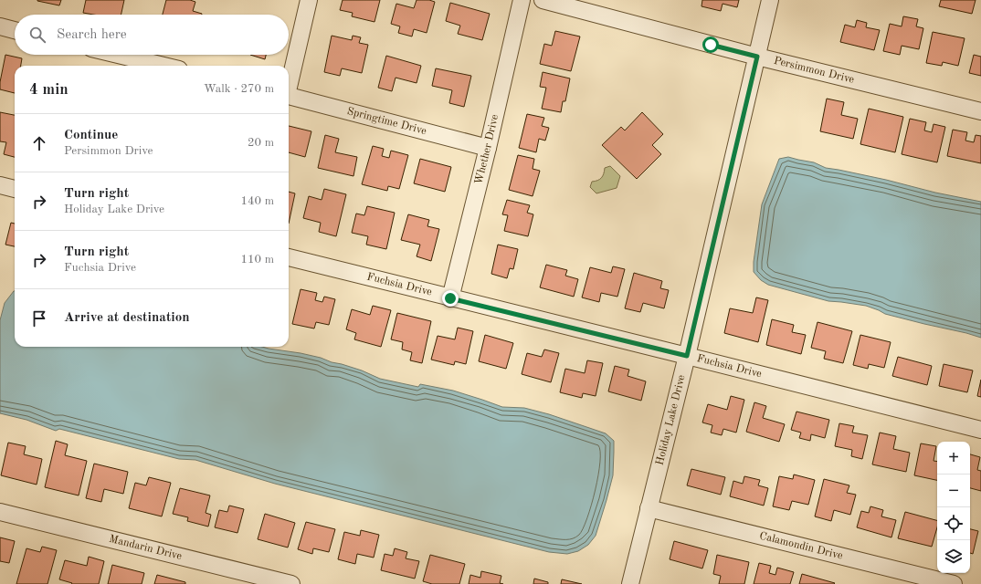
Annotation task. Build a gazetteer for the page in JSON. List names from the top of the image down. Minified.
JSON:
{"streets":{"street":["Persimmon Drive","Springtime Drive","Whether Drive","Fuchsia Drive","Holiday Lake Drive","Calamondin Drive","Mandarin Drive"]},"crossings":[["Persimmon Drive","Holiday Lake Drive"],["Springtime Drive","Whether Drive"],["Whether Drive","Fuchsia Drive"],["Fuchsia Drive","Holiday Lake Drive"],["Holiday Lake Drive","Calamondin Drive"]],"page":{"search":"Search here","heading":["4 min","Walk · 270 m"],"list":[["Continue","Persimmon Drive","20 m"],["Turn right","Holiday Lake Drive","140 m"],["Turn right","Fuchsia Drive","110 m"],"Arrive at destination"],"map_buttons":["+","−"]}}
